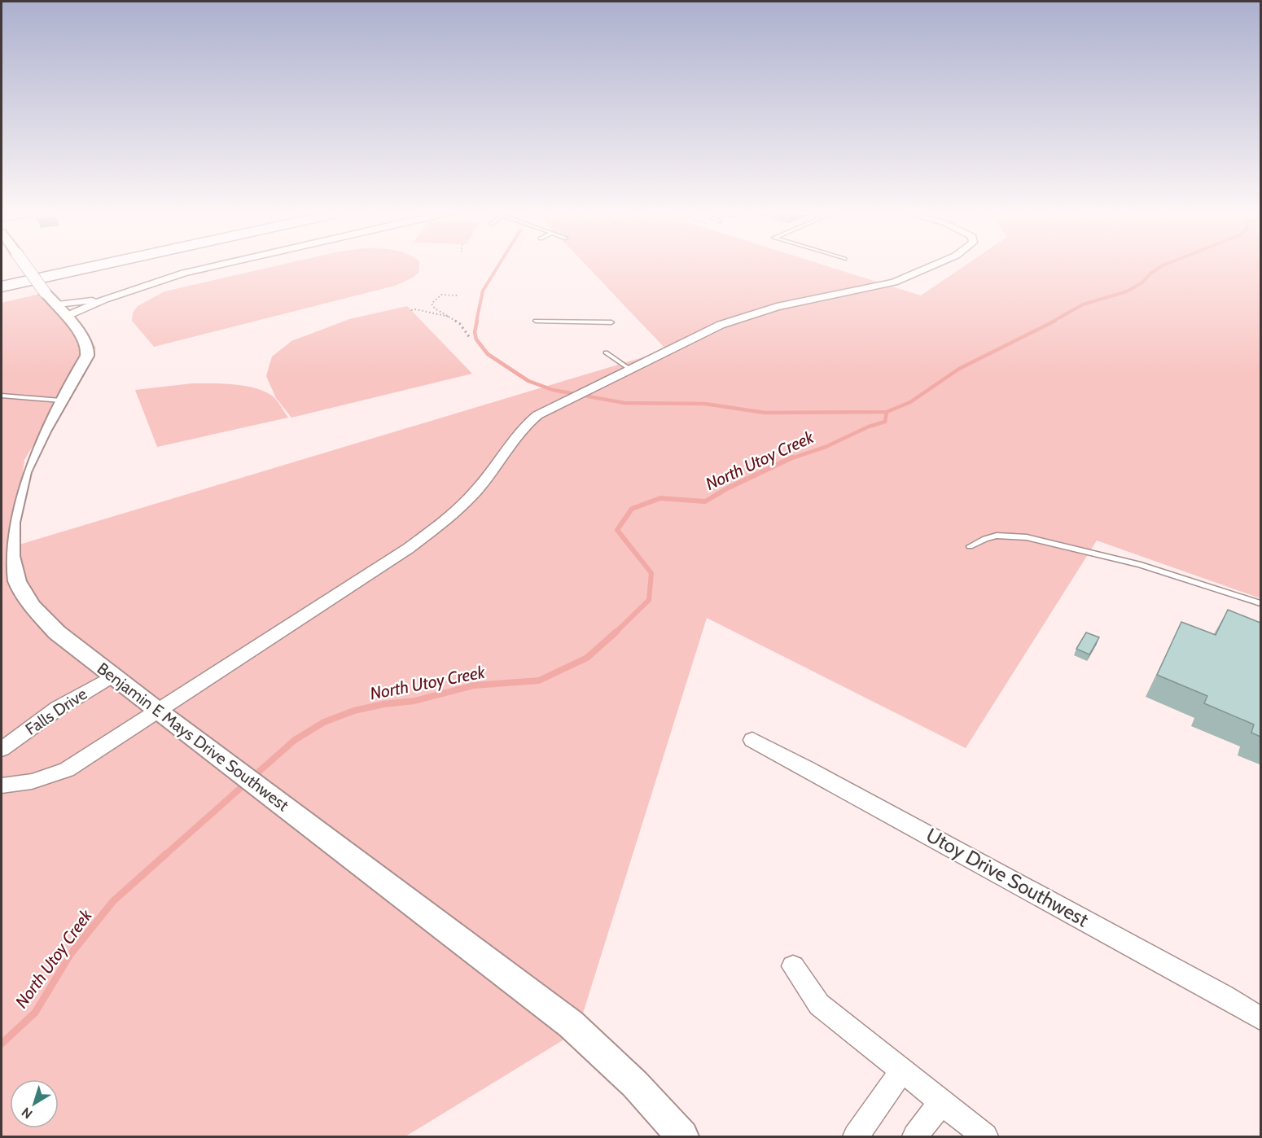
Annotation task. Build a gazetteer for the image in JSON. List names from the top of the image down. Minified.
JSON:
{"streets":{"street":["Falls Drive","Benjamin E Mays Drive Southwest","Utoy Drive Southwest"]},"crossings":[["Falls Drive","Benjamin E Mays Drive Southwest"]],"water":["North Utoy Creek"],"north":"bottom left"}
